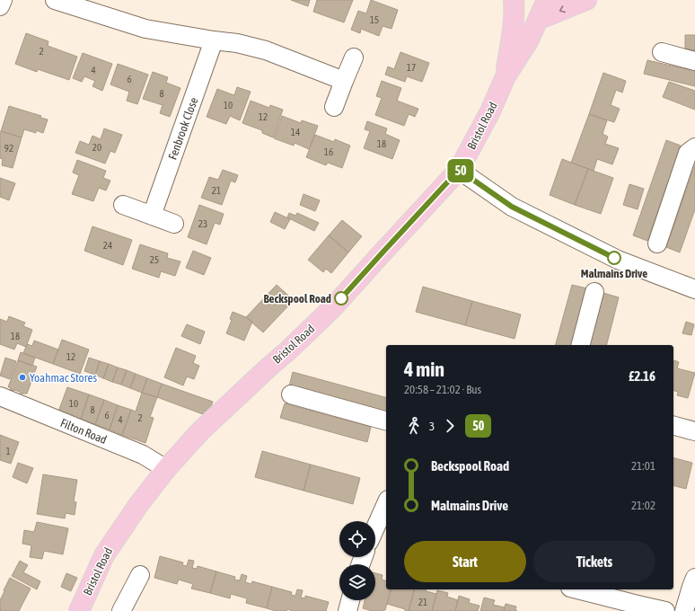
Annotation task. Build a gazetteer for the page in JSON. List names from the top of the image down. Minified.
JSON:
{"streets":{"main road":["Bristol Road"],"street":["Fenbrook Close","Filton Road"]},"crossings":[["Bristol Road","Filton Road"]],"places":["Malmains Drive","Beckspool Road","Yoahmac Stores"],"lines":["bus line 50"],"house_numbers":["15","2","17","4","6","8","10","12","14","18","20","92","16","21","23","24","25","18","12","10","8","6","2","4","1","21"],"page":{"on_map":"50","heading":["4 min","20:58 – 21:02 · Bus","£2.16"],"legs":["3","50"],"list":[{"name":"Beckspool Road","value":"21:01"},{"name":"Malmains Drive","value":"21:02"}],"buttons":["Start","Tickets"]}}
